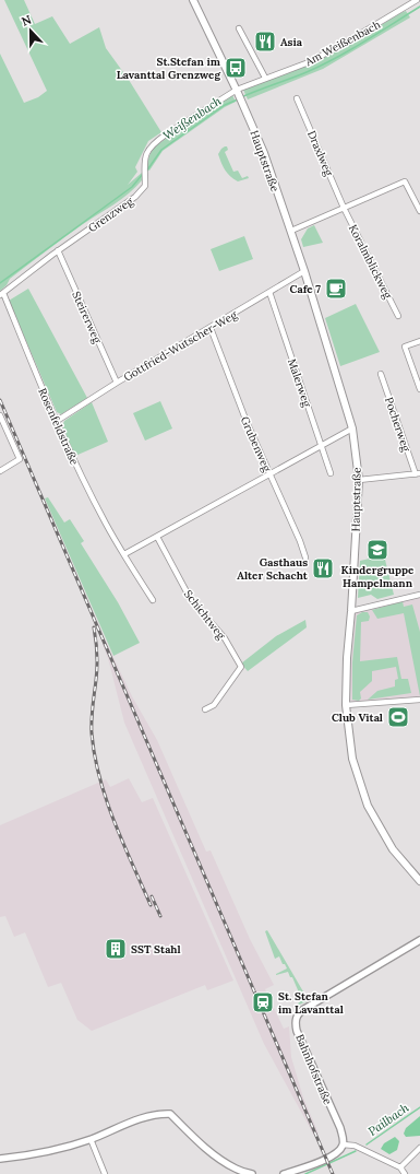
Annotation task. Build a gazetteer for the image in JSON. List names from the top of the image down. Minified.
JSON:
{"streets":{"main road":["Hauptstraße"],"street":["Am Weißenbach","Draxlweg","Grenzweg","Koralmblickweg","Steirerweg","Gottfried-Wutscher-Weg","Malerweg","Pocherweg","Rosenfeldstraße","Grubenweg","Schichtweg","Bahnhofstraße"]},"crossings":[["Am Weißenbach","Hauptstraße"],["Am Weißenbach","Grenzweg"],["Draxlweg","Koralmblickweg"],["Hauptstraße","Grenzweg"],["Hauptstraße","Gottfried-Wutscher-Weg"],["Grenzweg","Steirerweg"],["Grenzweg","Rosenfeldstraße"],["Steirerweg","Gottfried-Wutscher-Weg"],["Gottfried-Wutscher-Weg","Malerweg"],["Gottfried-Wutscher-Weg","Rosenfeldstraße"],["Gottfried-Wutscher-Weg","Grubenweg"]],"water":["Weißenbach","Pailbach"],"places":{"restaurant":["Asia","Gasthaus Alter Schacht"],"bus stop":["St.Stefan im Lavanttal Grenzweg"],"cafe":["Cafe 7"],"school or university":["Kindergruppe Hampelmann"],"sports":["Club Vital"],"building":["SST Stahl"],"station":["St. Stefan im Lavanttal"]},"north":"top"}
